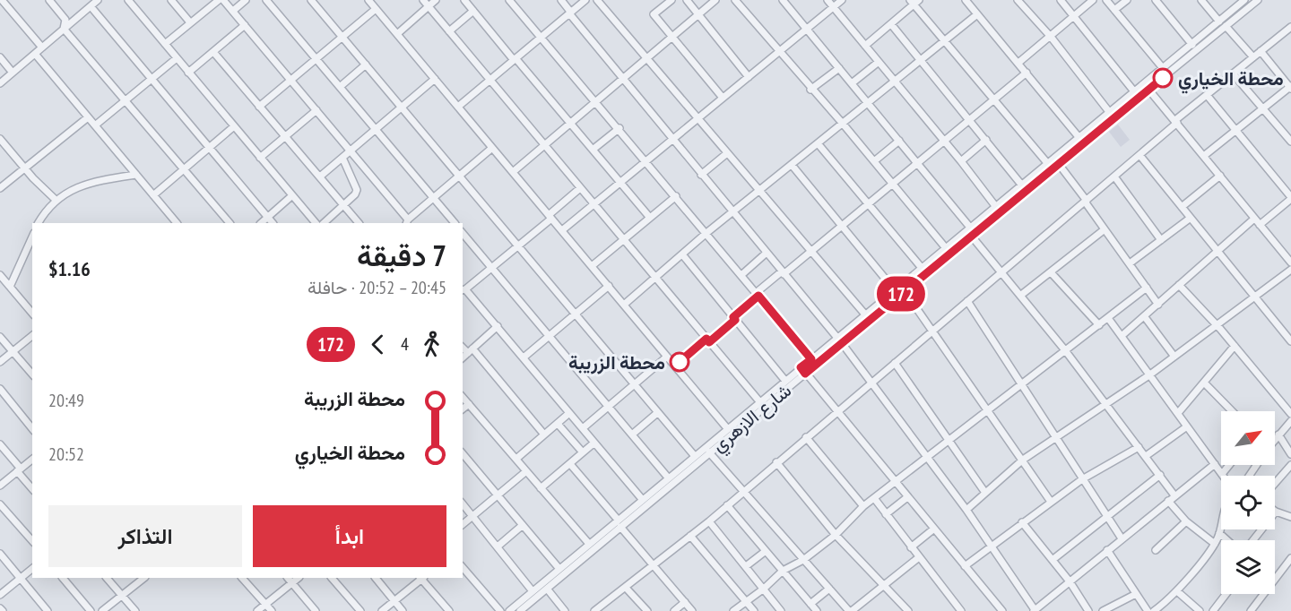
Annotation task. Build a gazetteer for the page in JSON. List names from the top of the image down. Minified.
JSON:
{"streets":{"street":["شارع الازهري"]},"places":["محطة الخياري","محطة الزريبة"],"lines":["bus line 172"],"north":"top right","page":{"on_map":"172","heading":["7 دقيقة","20:45 – 20:52 · حافلة","$1.16"],"legs":["4","172"],"list":[{"name":"محطة الزريبة","value":"20:49"},{"name":"محطة الخياري","value":"20:52"}],"buttons":["ابدأ","التذاكر"]}}
